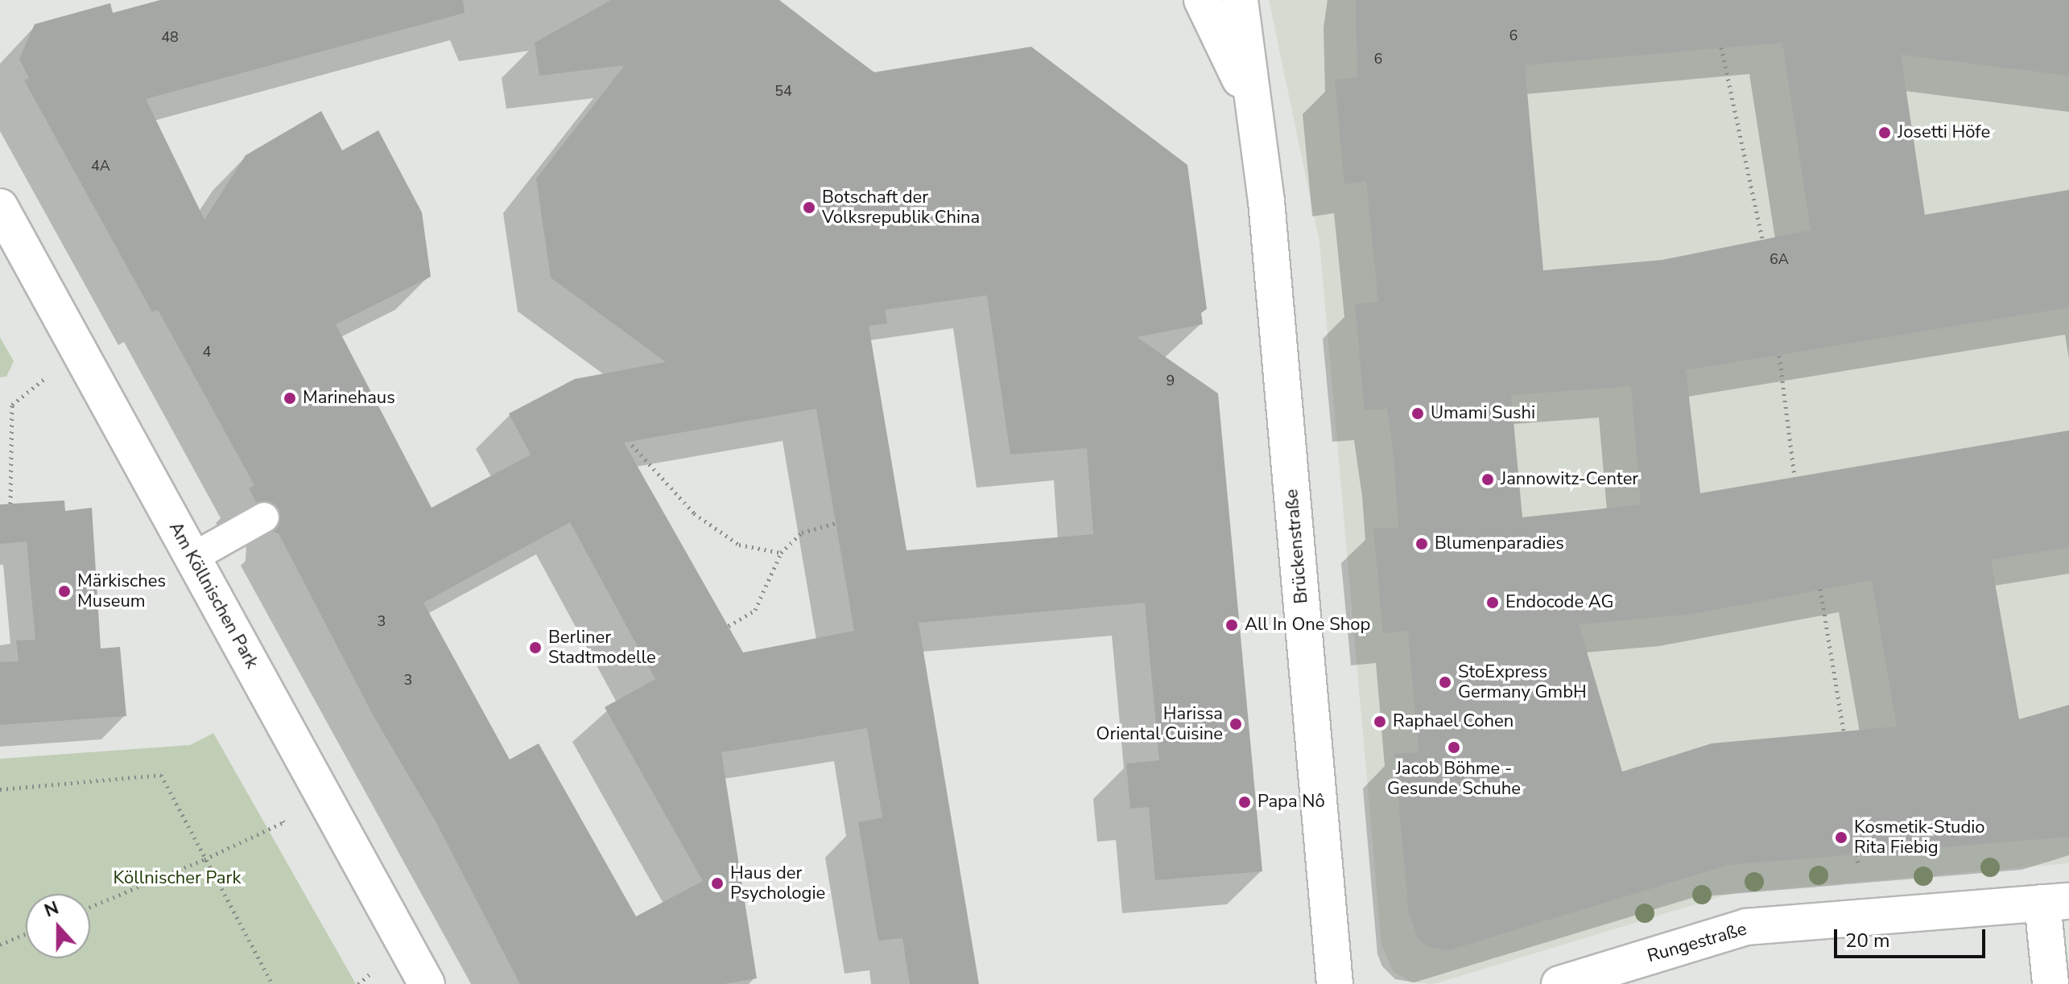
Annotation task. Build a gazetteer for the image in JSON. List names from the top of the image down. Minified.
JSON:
{"streets":{"street":["Brückenstraße","Am Köllnischen Park","Rungestraße"]},"parks":["Köllnischer Park"],"places":["Josetti Höfe","Botschaft der Volksrepublik China","Marinehaus","Umami Sushi","Jannowitz-Center","Blumenparadies","Märkisches Museum","Endocode AG","All In One Shop","Berliner Stadtmodelle","StoExpress Germany GmbH","Raphael Cohen","Harissa Oriental Cuisine","Jacob Böhme - Gesunde Schuhe","Papa Nô","Kosmetik-Studio Rita Fiebig","Haus der Psychologie"],"house_numbers":["6","48","6","54","4A","6A","4","9","3","3"],"scale_bar":"20 m","north":"top"}
